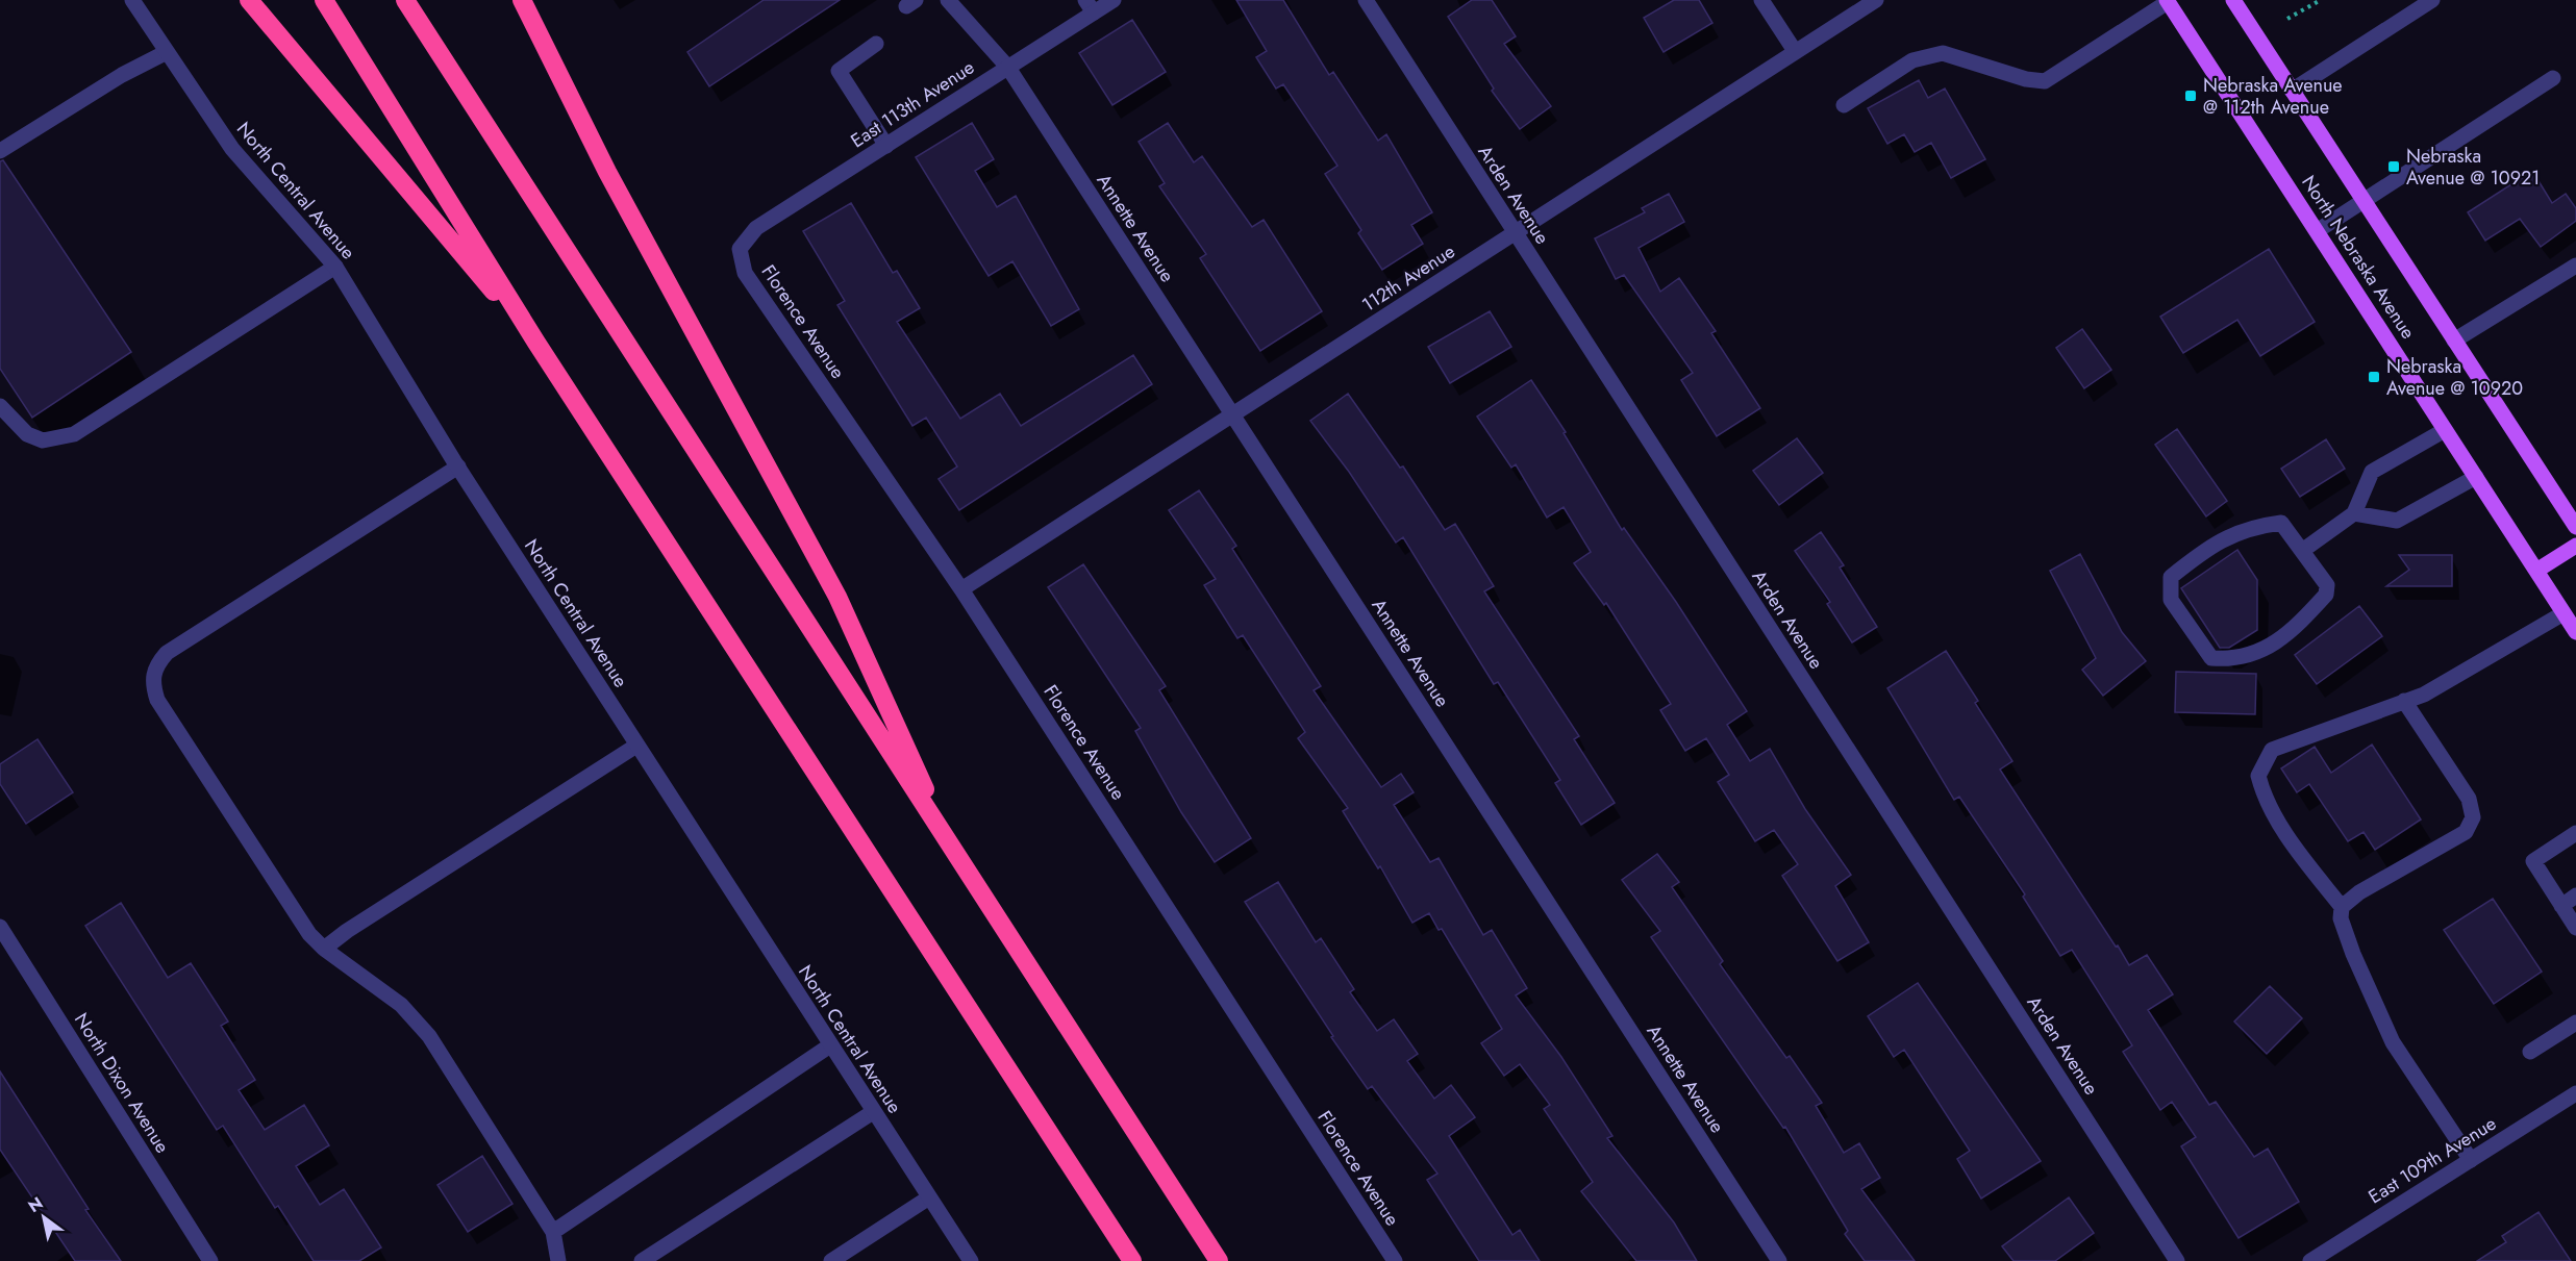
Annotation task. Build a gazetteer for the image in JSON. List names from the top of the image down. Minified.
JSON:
{"streets":{"main road":["North Nebraska Avenue"],"street":["East 113th Avenue","North Central Avenue","Arden Avenue","Annette Avenue","112th Avenue","Florence Avenue","North Dixon Avenue","East 109th Avenue"]},"crossings":[["East 113th Avenue","Annette Avenue"],["East 113th Avenue","Florence Avenue"],["Arden Avenue","112th Avenue"],["Annette Avenue","112th Avenue"],["112th Avenue","Florence Avenue"]],"places":{"transit":["Nebraska Avenue @ 112th Avenue","Nebraska Avenue @ 10921","Nebraska Avenue @ 10920"]},"north":"top left"}
